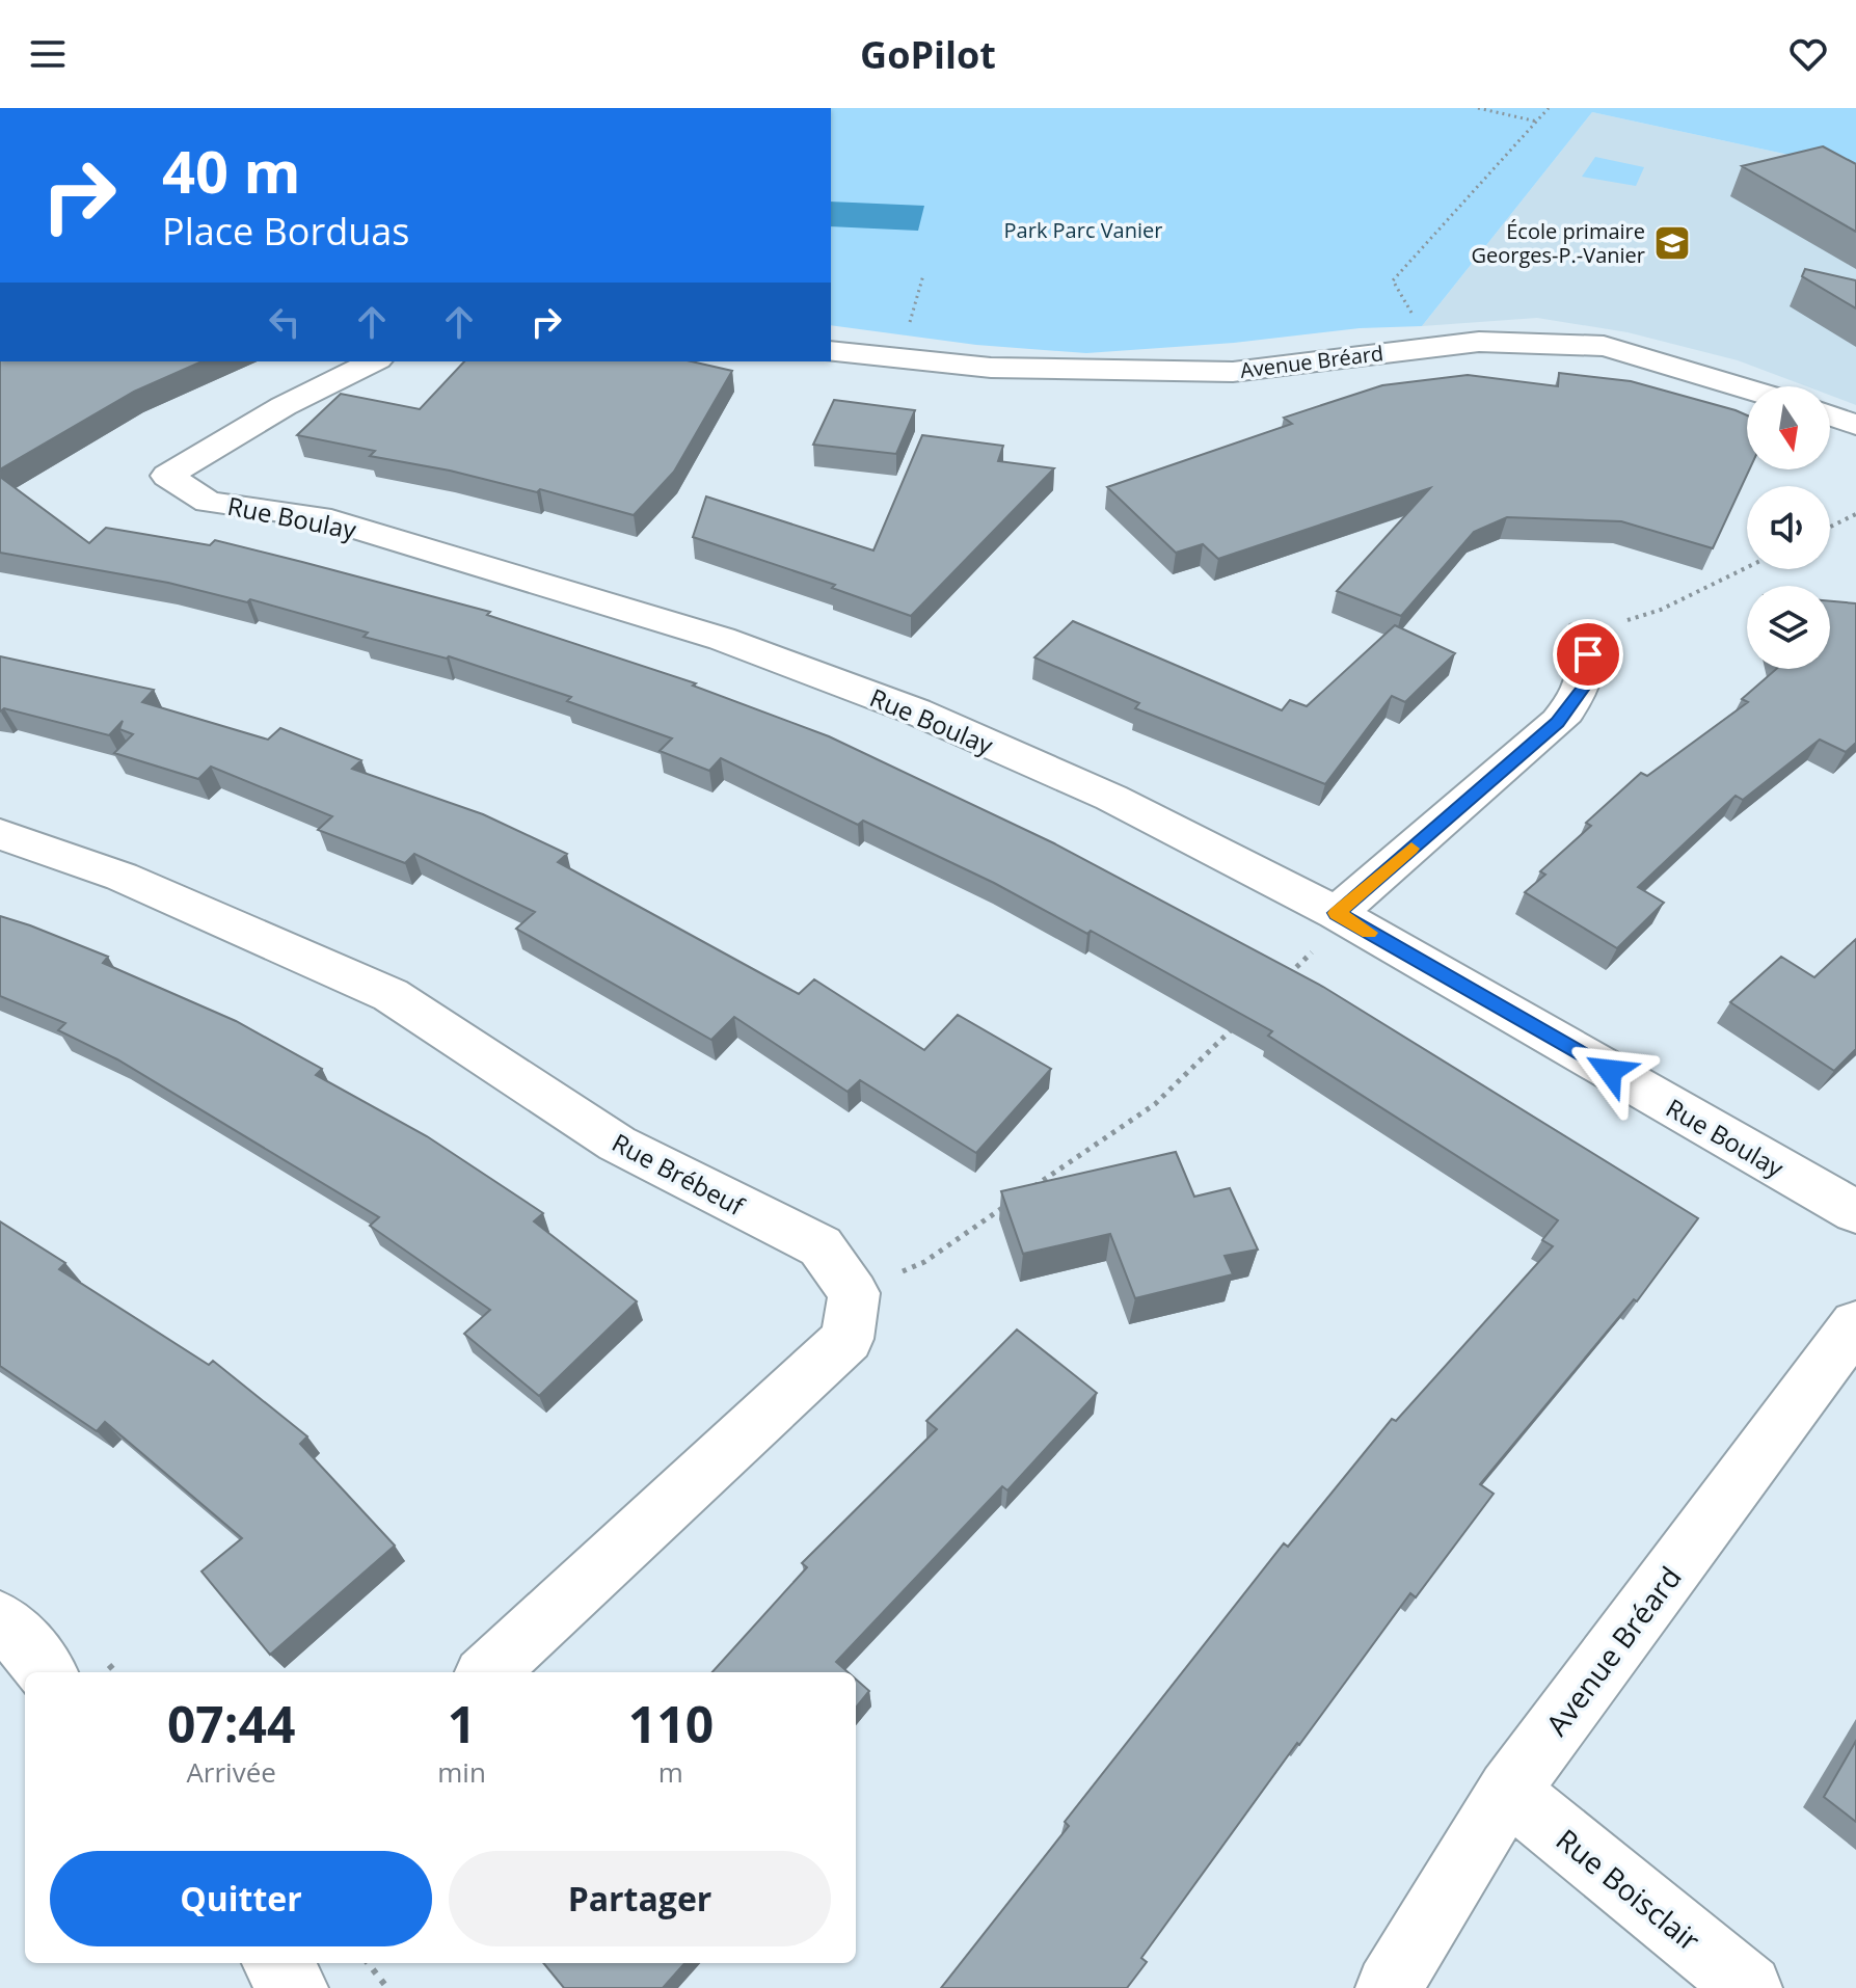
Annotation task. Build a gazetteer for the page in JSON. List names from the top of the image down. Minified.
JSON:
{"streets":{"street":["Avenue Bréard","Rue Boulay","Rue Brébeuf","Rue Boisclair"]},"crossings":[["Avenue Bréard","Rue Boisclair"]],"parks":["Park Parc Vanier"],"places":{"school or university":["École primaire Georges-P.-Vanier"]},"north":"bottom","page":{"header":"GoPilot","turn":["40 m","Place Borduas"],"eta":["07:44","Arrivée","1","min","110","m"],"buttons":["Quitter","Partager"]}}
